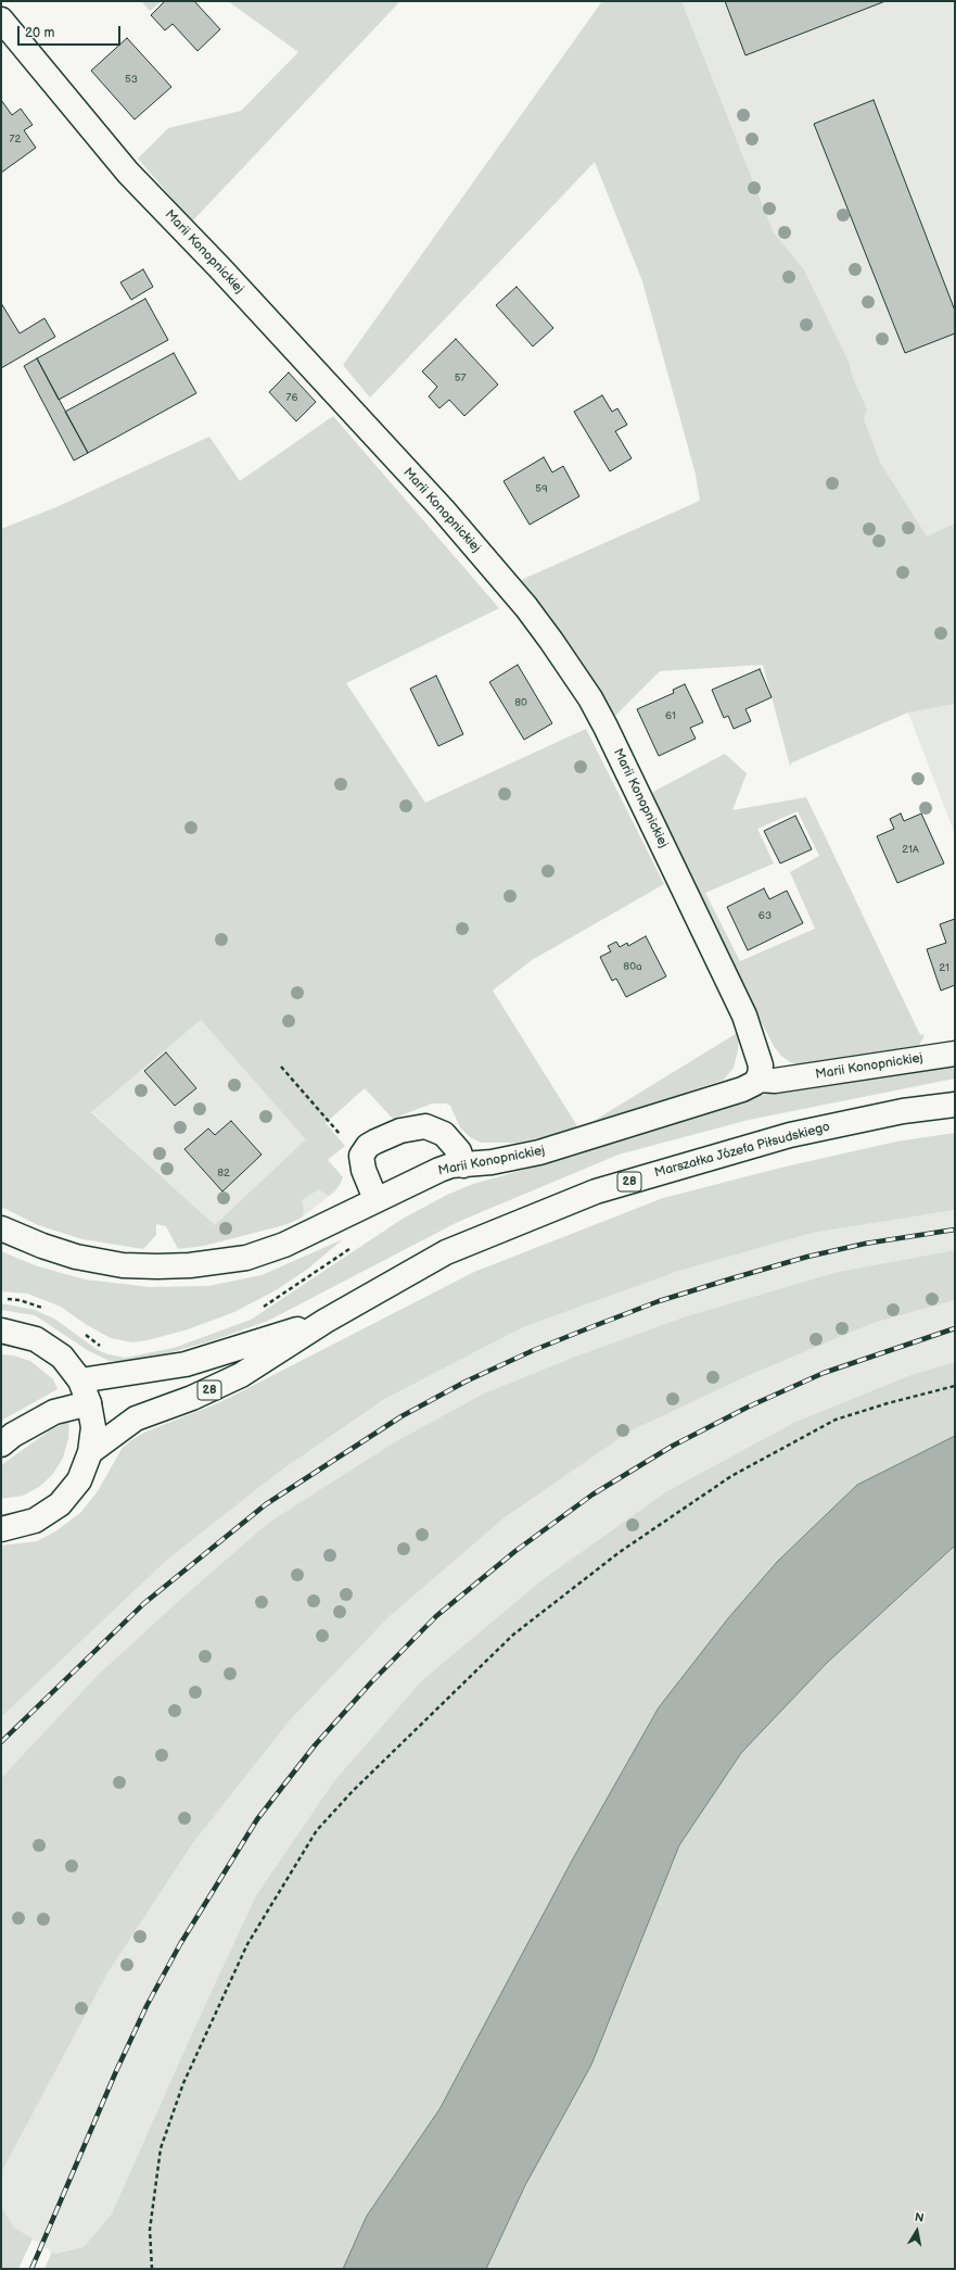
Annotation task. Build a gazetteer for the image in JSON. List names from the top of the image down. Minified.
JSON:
{"streets":{"street":["Marii Konopnickiej","Marszałka Józefa Piłsudskiego","28"]},"crossings":[["Marszałka Józefa Piłsudskiego","28"]],"house_numbers":["53","72","57","76","59","80","61","21A","63","80a","21","82"],"scale_bar":"20 m","north":"top"}
